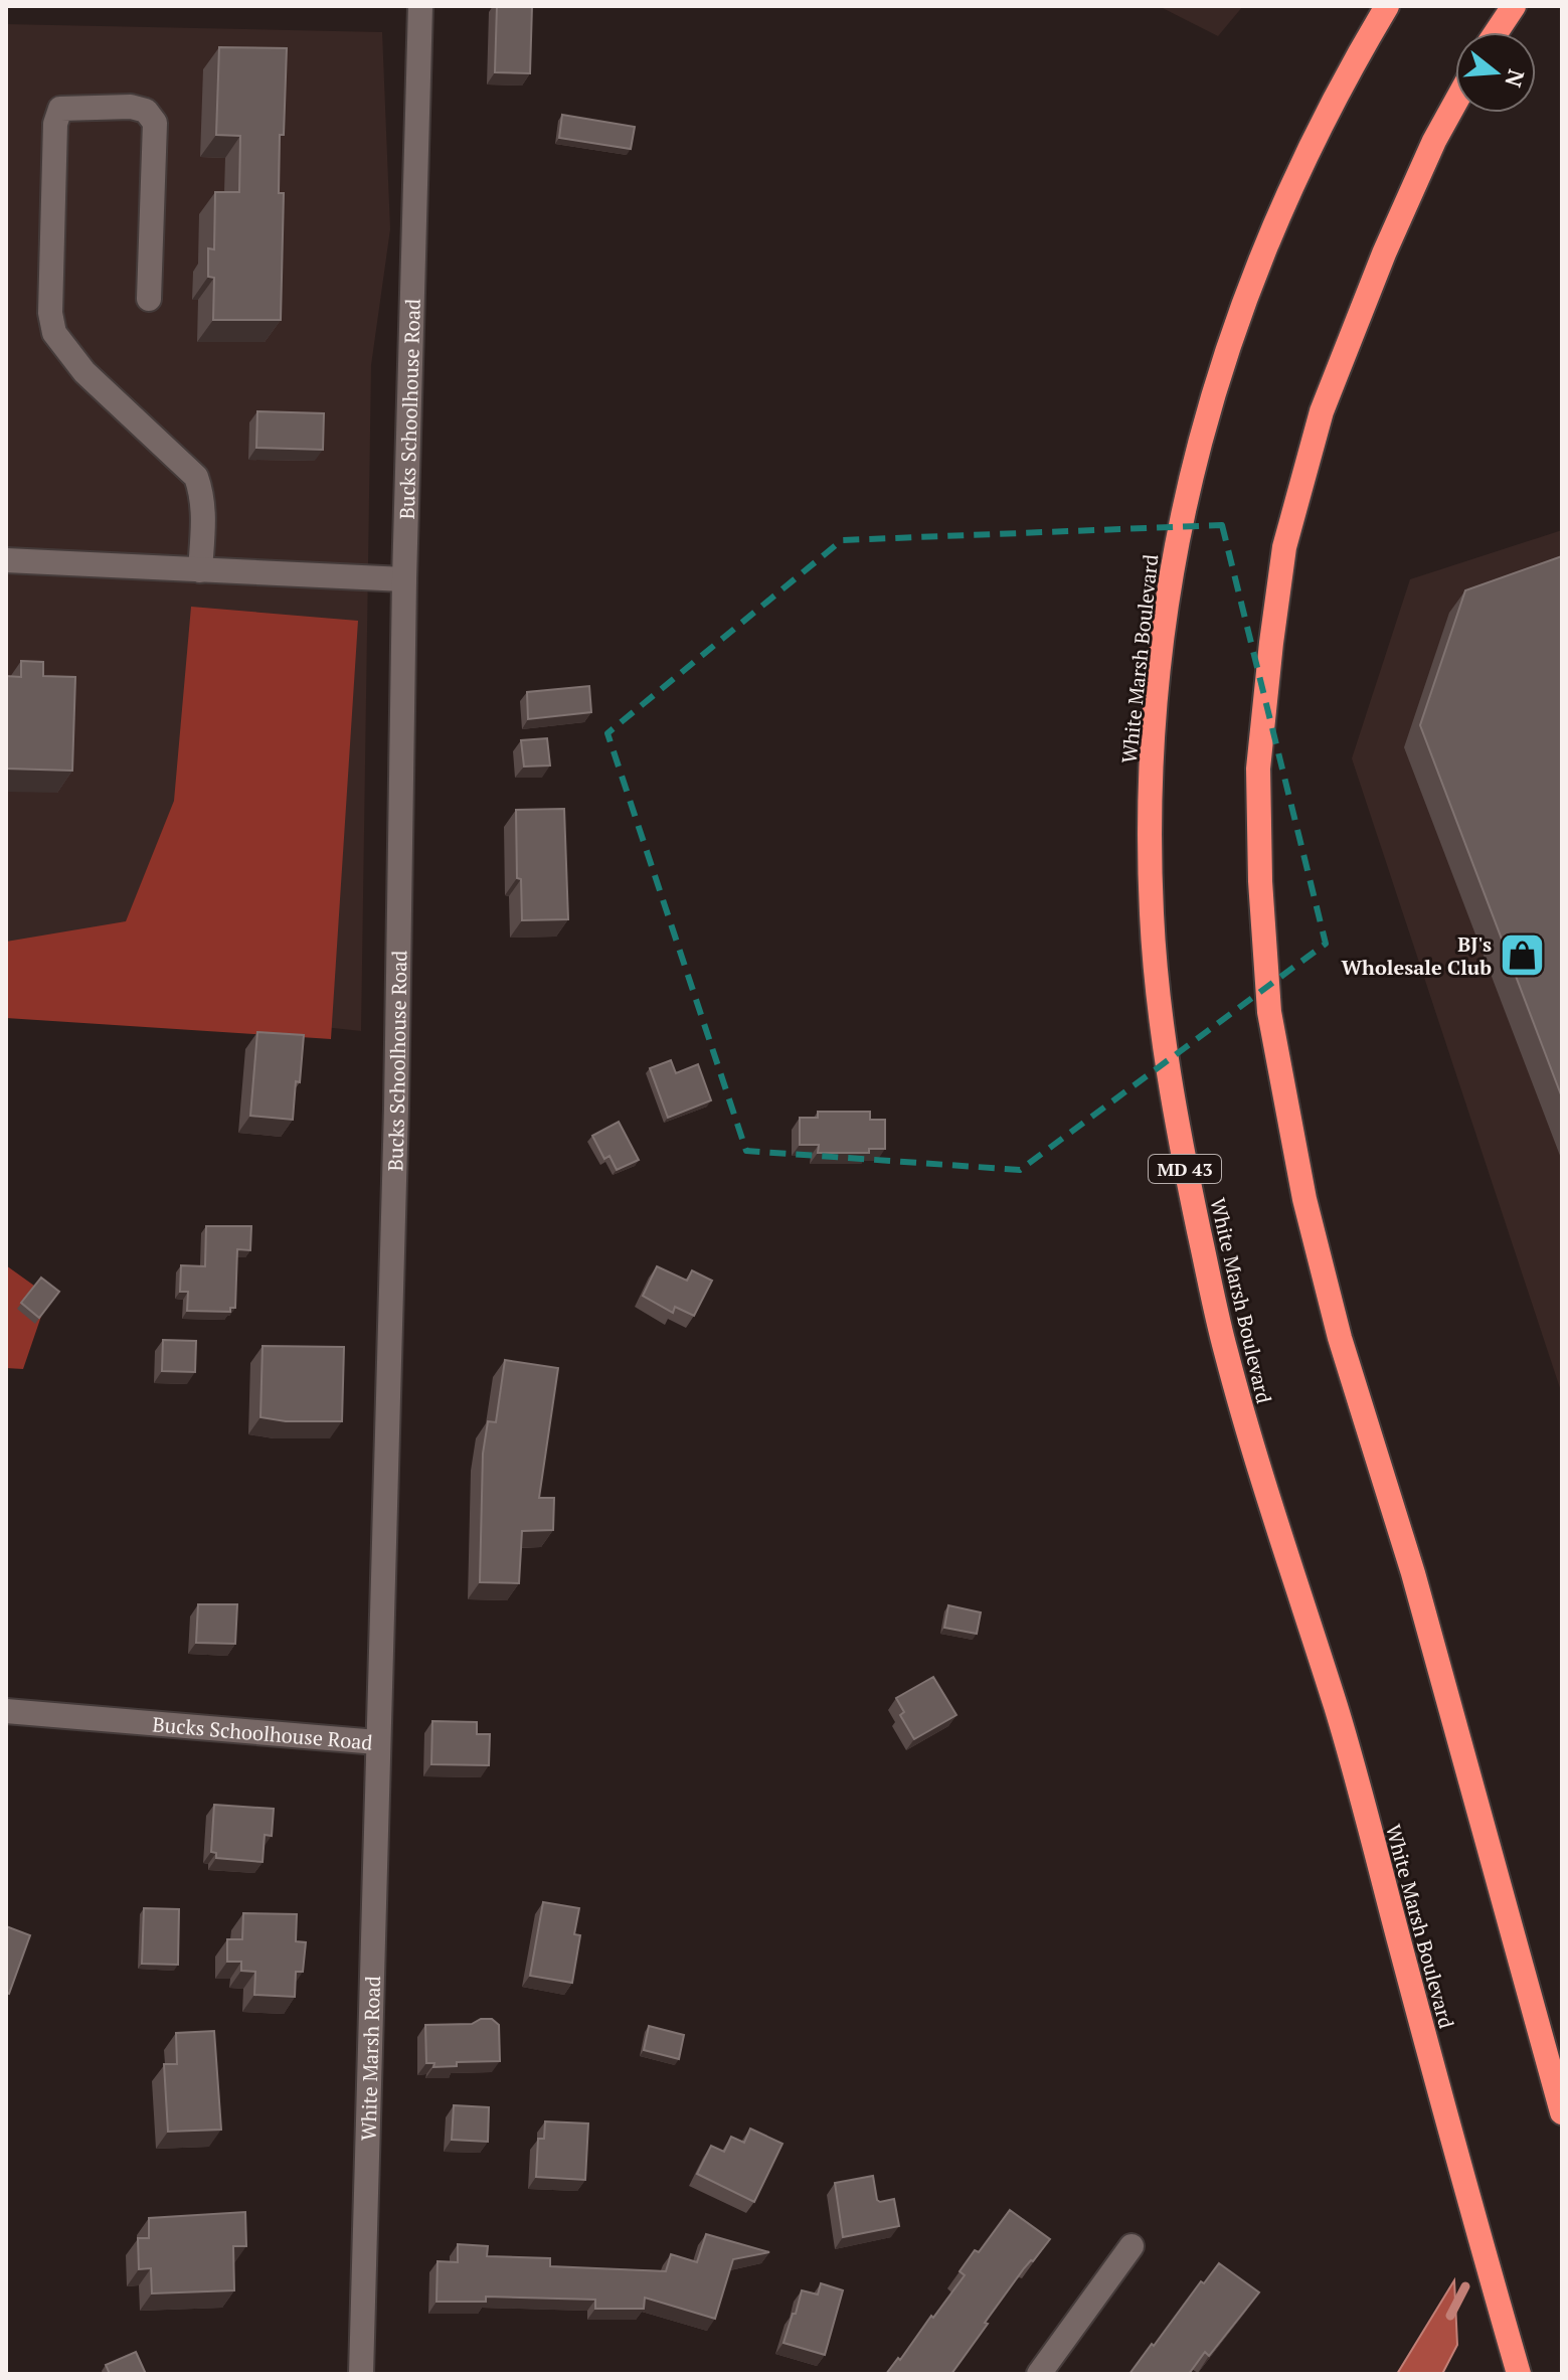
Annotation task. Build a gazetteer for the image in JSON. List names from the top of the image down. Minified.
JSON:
{"streets":{"highway":["White Marsh Boulevard","MD 43"],"street":["Bucks Schoolhouse Road","White Marsh Road"]},"crossings":[["Bucks Schoolhouse Road","White Marsh Road"]],"places":{"shop":["BJ's Wholesale Club"]},"north":"right"}
